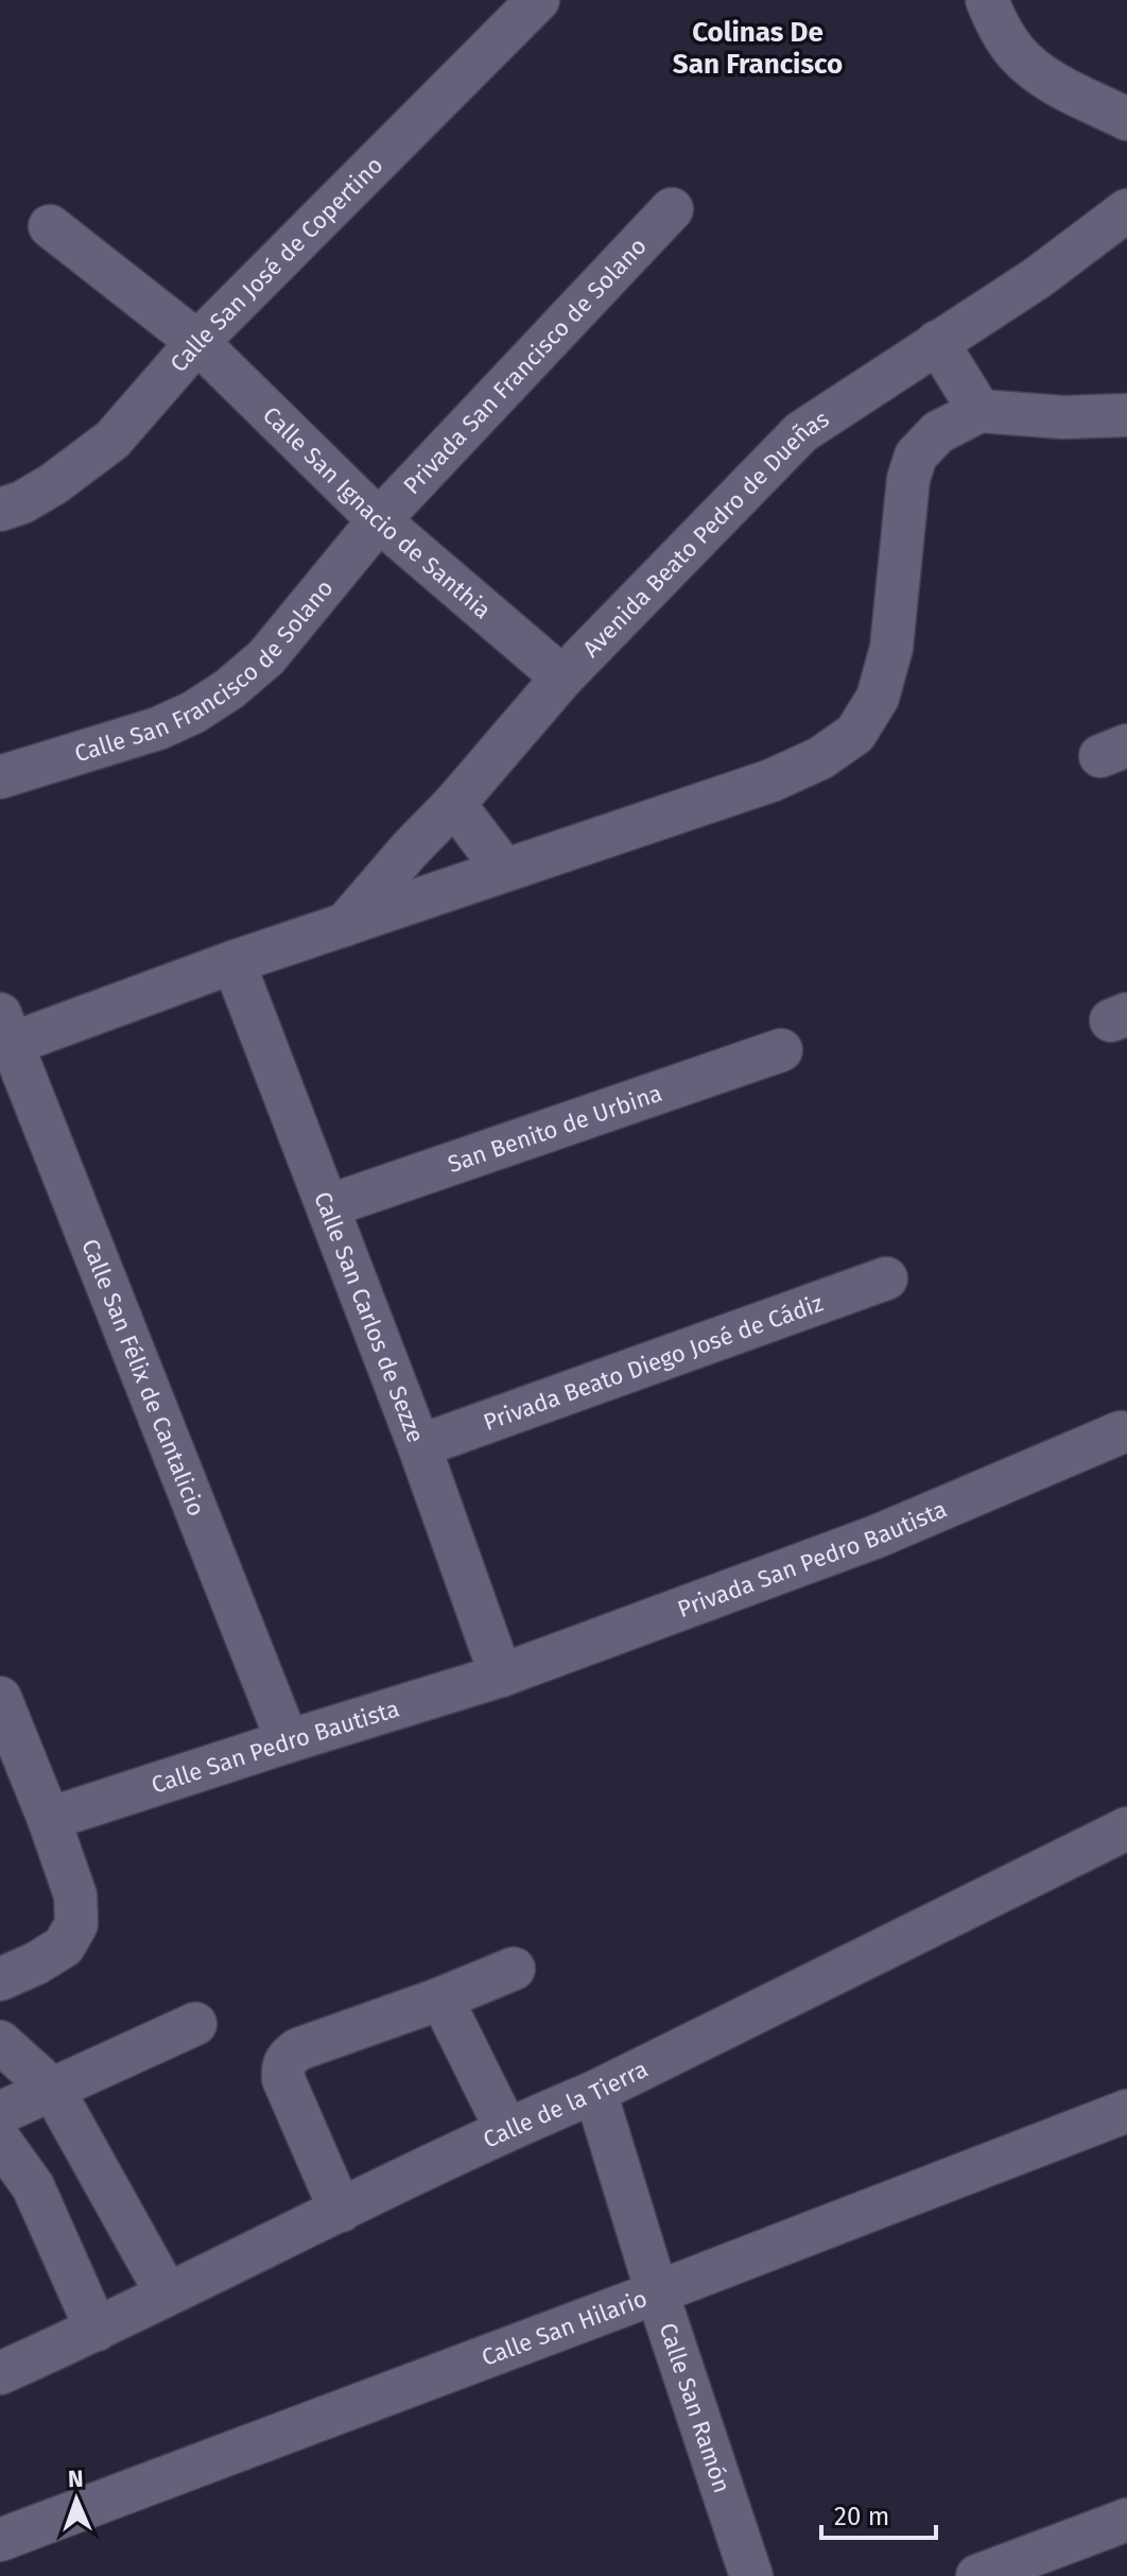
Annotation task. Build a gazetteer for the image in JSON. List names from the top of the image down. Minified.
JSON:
{"streets":{"street":["Calle San José de Copertino","Privada San Francisco de Solano","Calle San Ignacio de Santhia","Avenida Beato Pedro de Dueñas","Calle San Francisco de Solano","San Benito de Urbina","Calle San Carlos de Sezze","Privada Beato Diego José de Cádiz","Calle San Félix de Cantalicio","Privada San Pedro Bautista","Calle San Pedro Bautista","Calle de la Tierra","Calle San Hilario","Calle San Ramón"]},"crossings":[["Calle San José de Copertino","Calle San Ignacio de Santhia"],["Privada San Francisco de Solano","Calle San Ignacio de Santhia"],["Privada San Francisco de Solano","Calle San Francisco de Solano"],["Calle San Ignacio de Santhia","Avenida Beato Pedro de Dueñas"],["Calle San Ignacio de Santhia","Calle San Francisco de Solano"],["San Benito de Urbina","Calle San Carlos de Sezze"],["Calle San Carlos de Sezze","Privada Beato Diego José de Cádiz"],["Calle San Carlos de Sezze","Privada San Pedro Bautista"],["Calle San Carlos de Sezze","Calle San Pedro Bautista"],["Calle San Félix de Cantalicio","Calle San Pedro Bautista"],["Privada San Pedro Bautista","Calle San Pedro Bautista"],["Calle de la Tierra","Calle San Ramón"],["Calle San Hilario","Calle San Ramón"]],"districts":["Colinas De San Francisco"],"scale_bar":"20 m","north":"top"}
